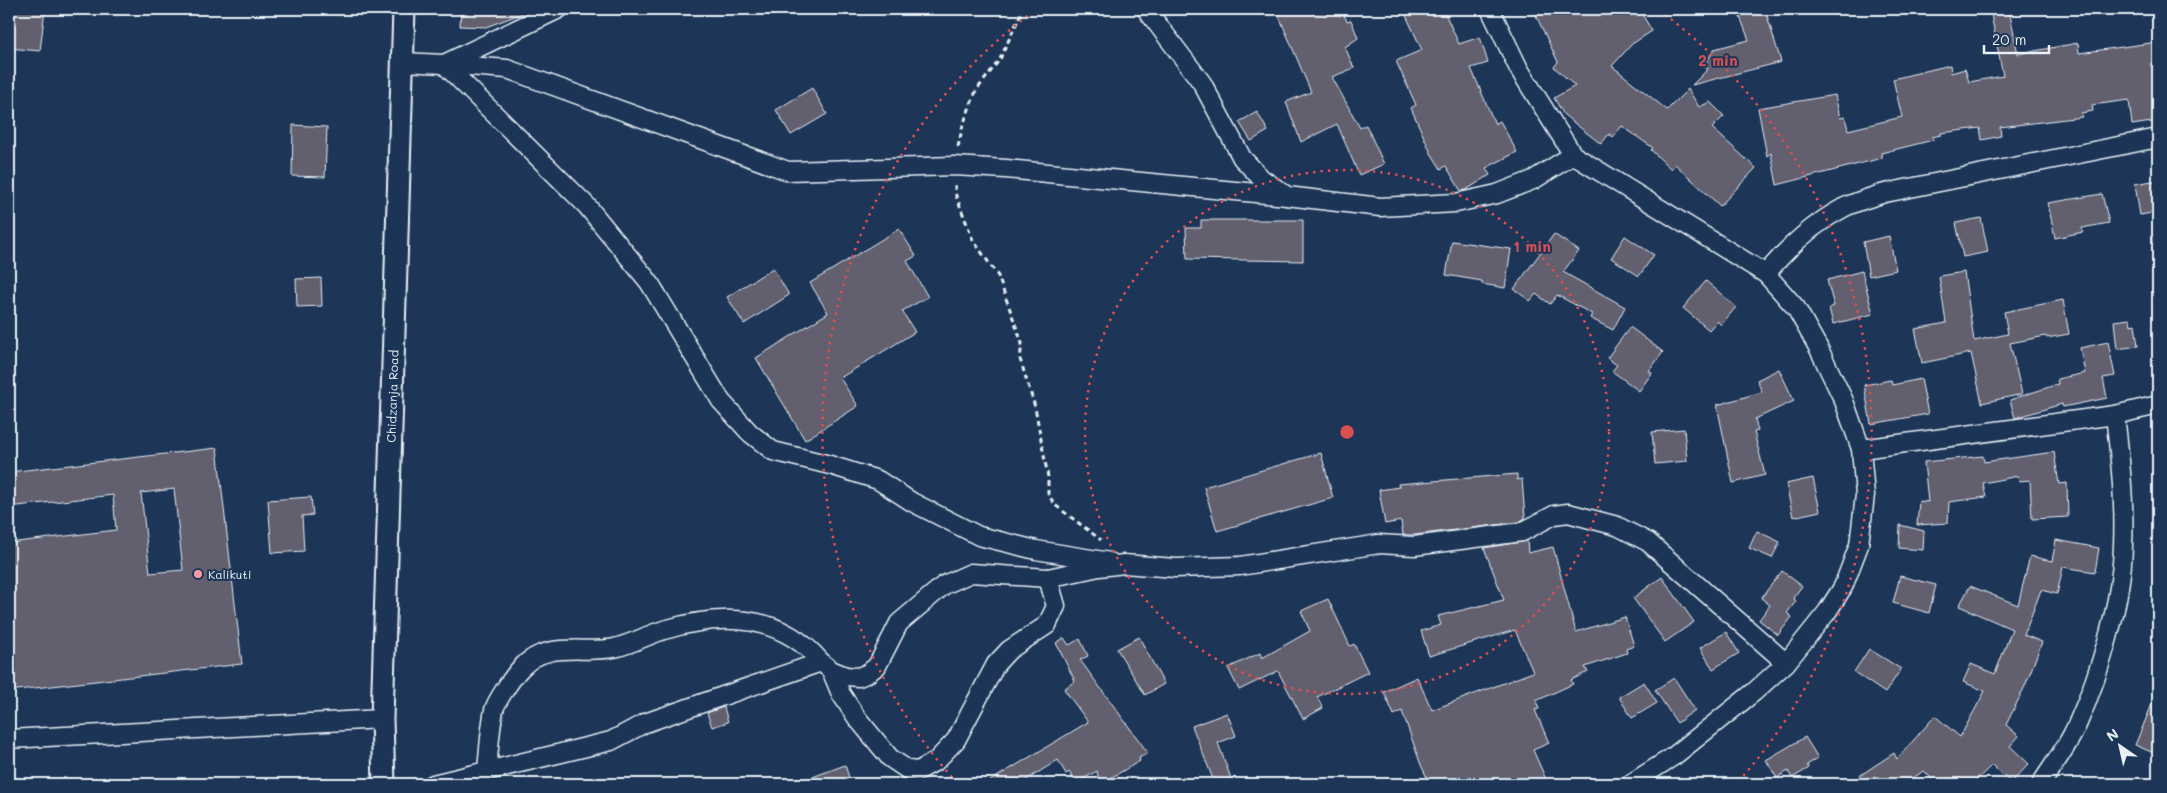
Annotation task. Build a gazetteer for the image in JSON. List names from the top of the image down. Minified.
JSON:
{"streets":{"street":["Chidzanja Road"]},"places":["Kalikuti"],"scale_bar":"20 m","north":"top left","rings":["2 min","1 min"]}
